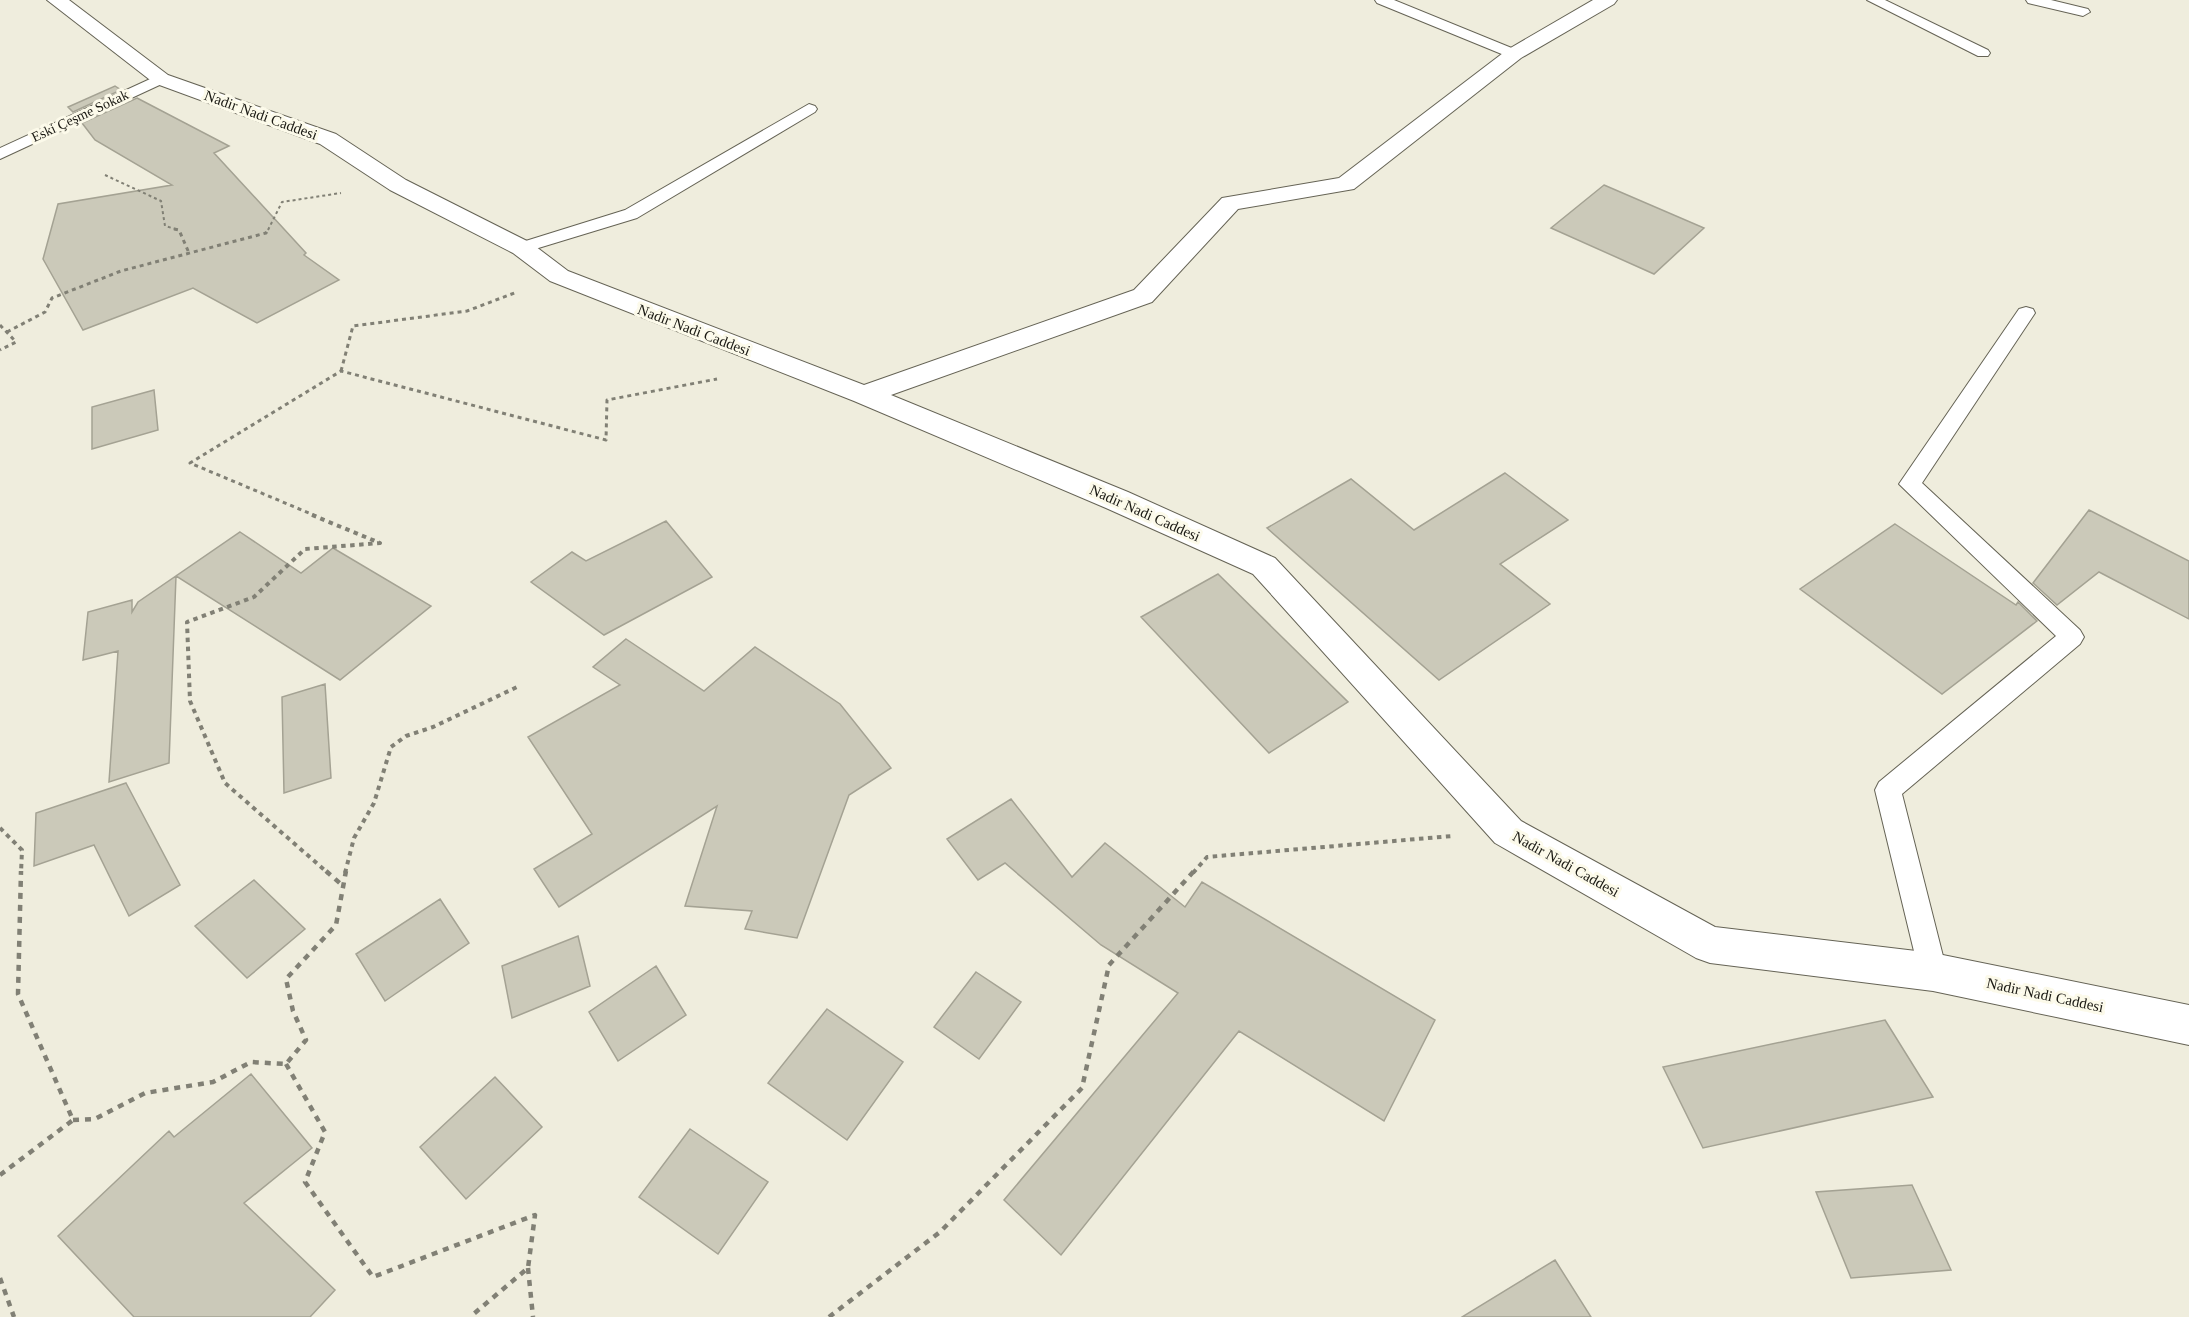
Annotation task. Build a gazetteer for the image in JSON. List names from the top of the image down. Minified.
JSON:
{"streets":{"street":["Nadir Nadi Caddesi"],"lane":["Eski Çeşme Sokak"]},"crossings":[["Nadir Nadi Caddesi","Eski Çeşme Sokak"]]}
